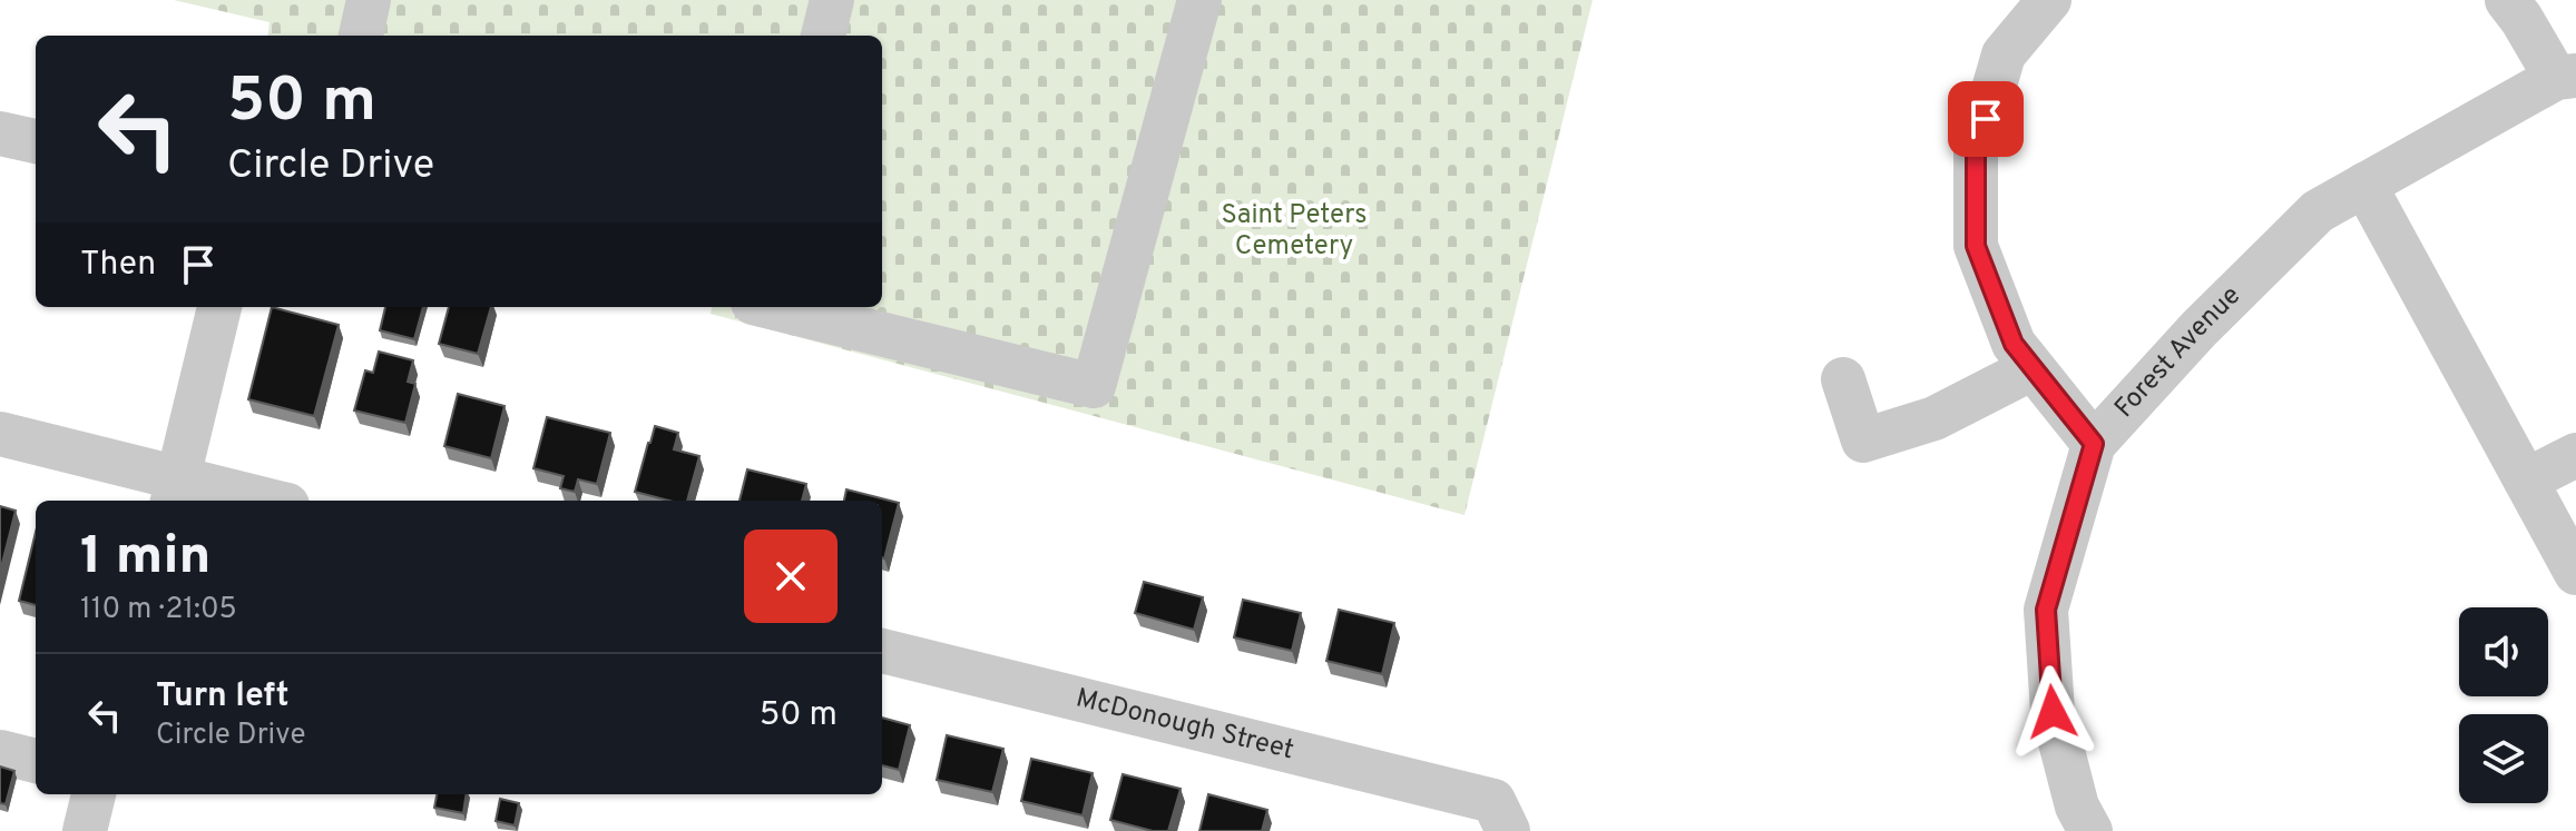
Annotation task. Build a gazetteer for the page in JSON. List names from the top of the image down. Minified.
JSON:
{"streets":{"street":["Forest Avenue","McDonough Street"]},"parks":["Saint Peters Cemetery"],"page":{"turn":["50 m","Circle Drive"],"then":"Then","heading":["1 min","110 m · 21:05"],"list":[{"name":"Turn left","note":"Circle Drive","value":"50 m"}]}}
